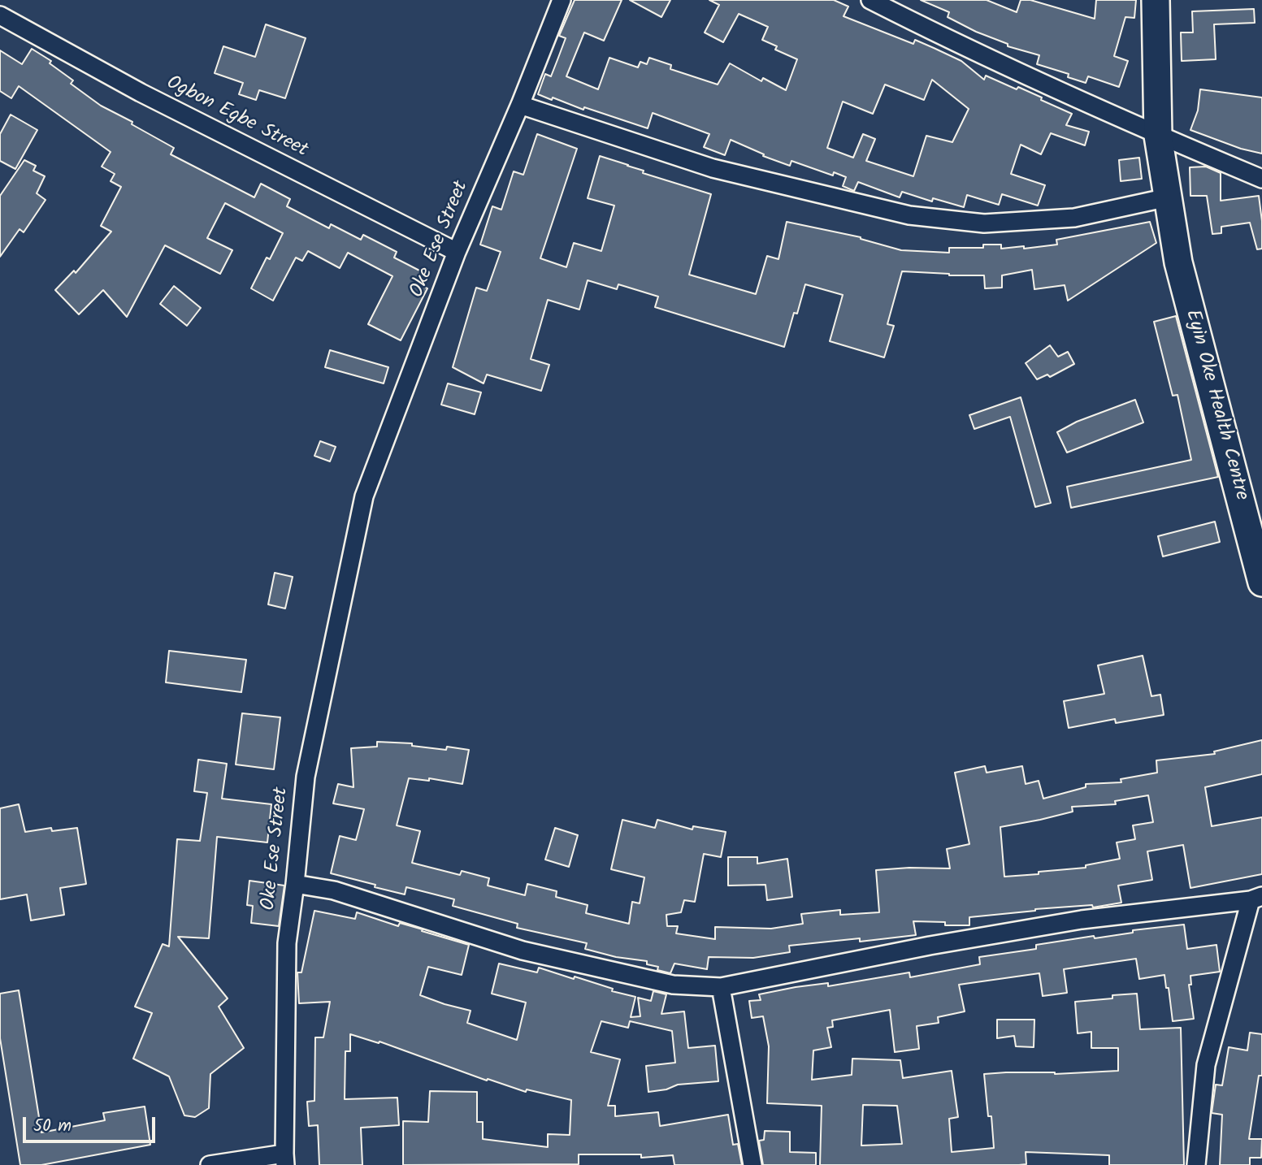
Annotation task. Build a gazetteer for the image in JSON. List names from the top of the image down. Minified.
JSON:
{"streets":{"main road":["Eyin Oke Health Centre"],"street":["Ogbon Egbe Street","Oke Ese Street"]},"crossings":[["Ogbon Egbe Street","Oke Ese Street"]],"scale_bar":"50 m"}
